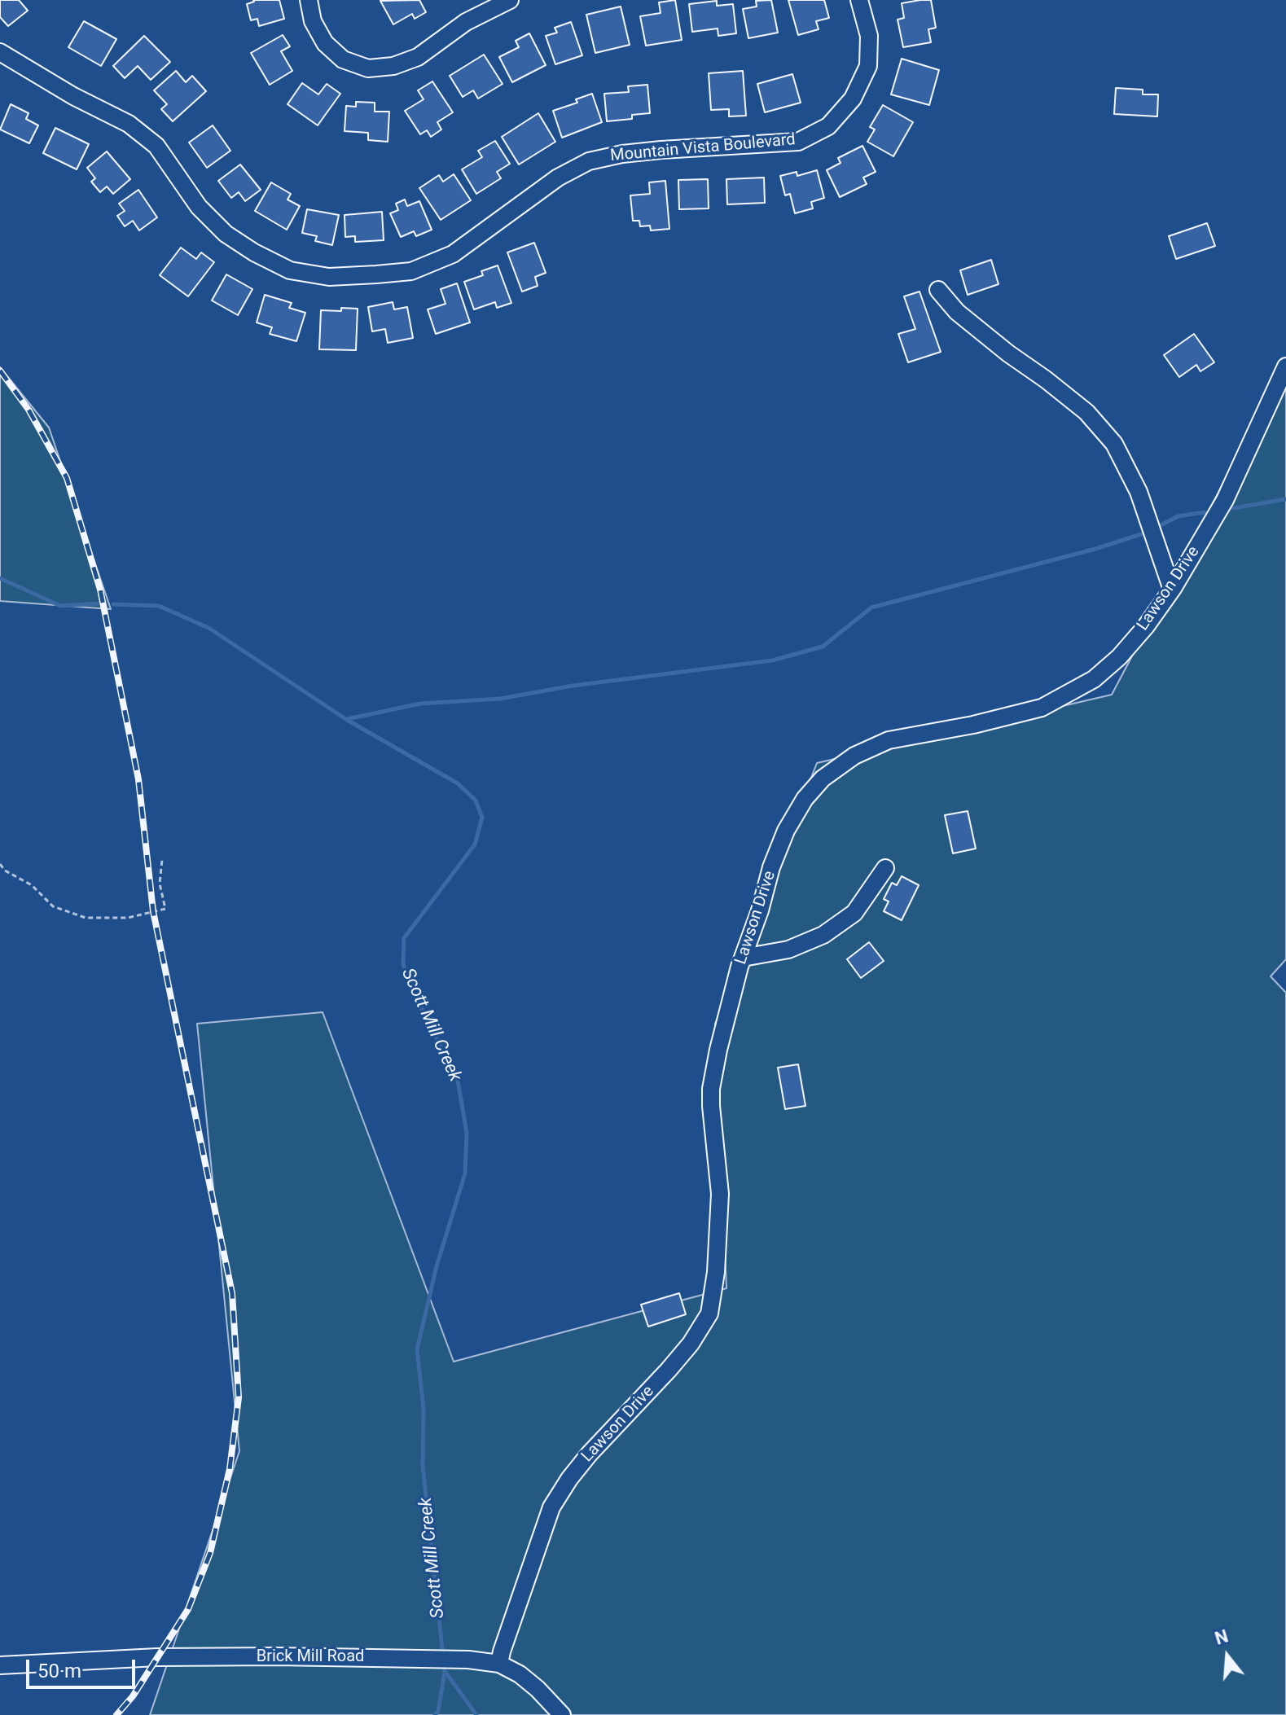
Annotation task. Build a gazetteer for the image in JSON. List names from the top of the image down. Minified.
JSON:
{"streets":{"street":["Mountain Vista Boulevard","Lawson Drive","Brick Mill Road"]},"crossings":[["Lawson Drive","Brick Mill Road"]],"water":["Scott Mill Creek"],"scale_bar":"50 m","north":"top"}
